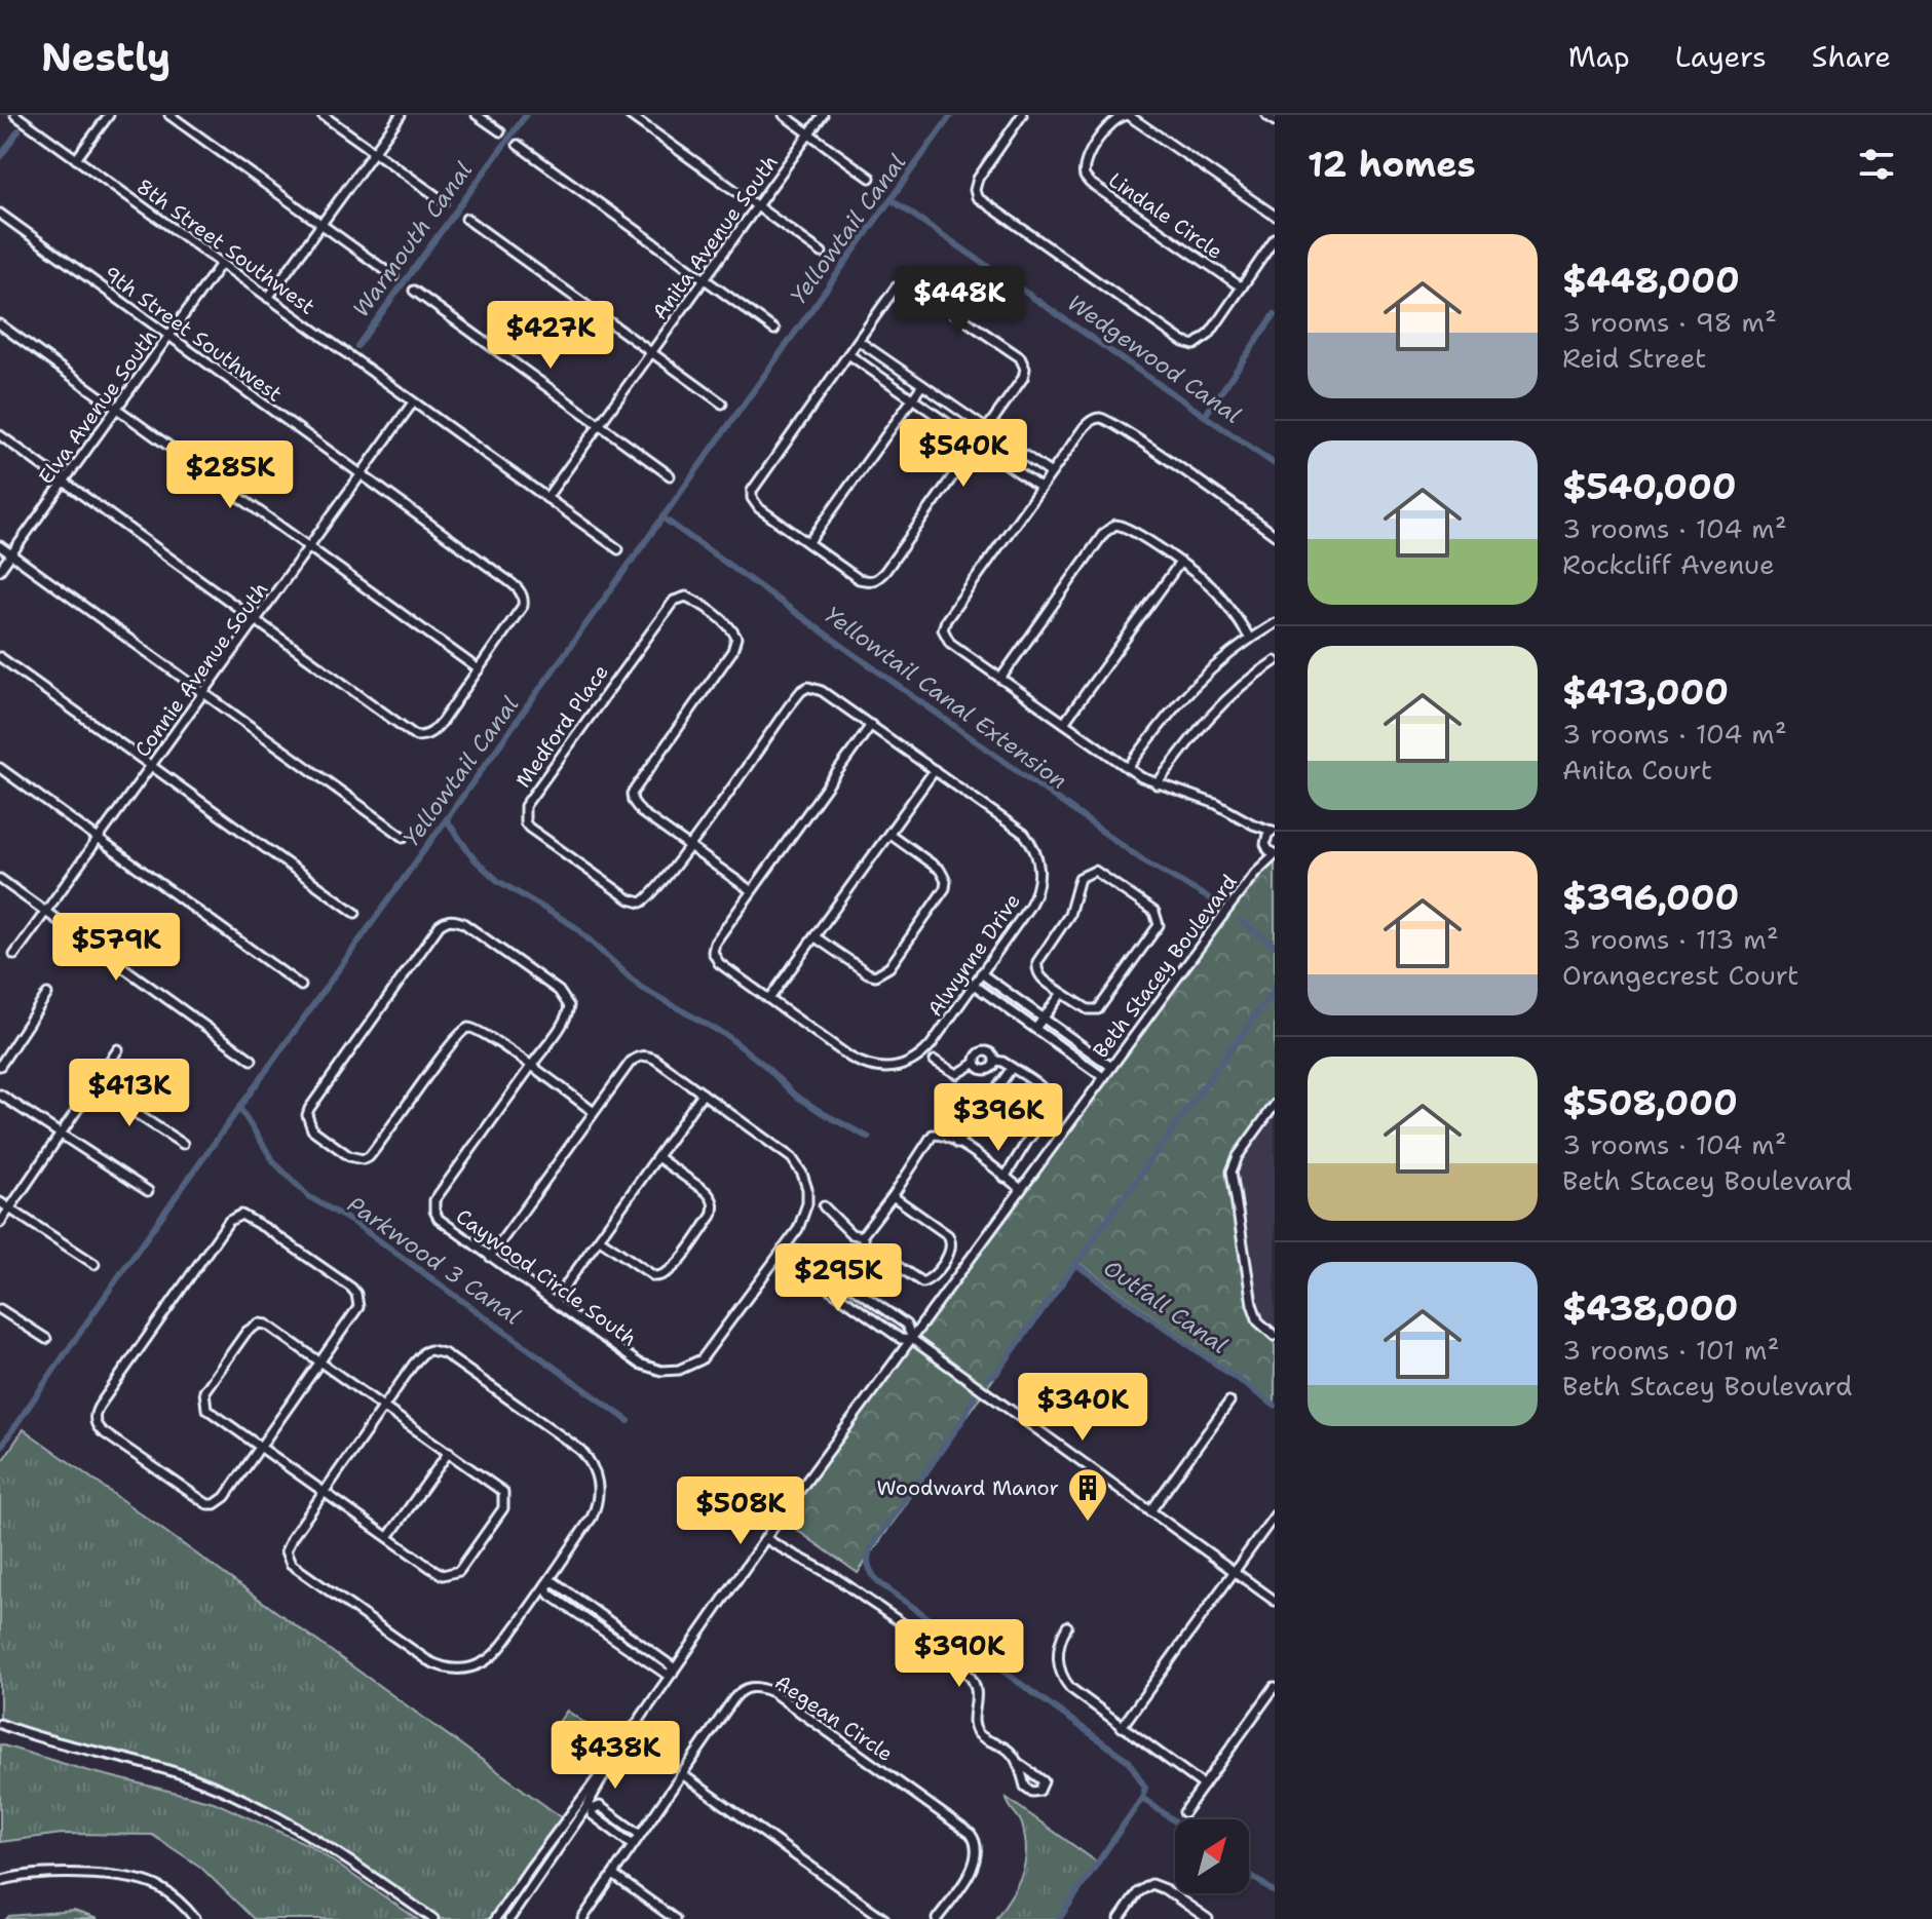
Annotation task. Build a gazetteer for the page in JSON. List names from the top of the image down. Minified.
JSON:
{"streets":{"street":["Lindale Circle","Anita Avenue South","8th Street Southwest","9th Street Southwest","Elva Avenue South","Connie Avenue South","Medford Place","Alwynne Drive","Beth Stacey Boulevard","Caywood Circle South","Aegean Circle"]},"crossings":[["Anita Avenue South","8th Street Southwest"],["8th Street Southwest","Elva Avenue South"],["8th Street Southwest","Connie Avenue South"],["9th Street Southwest","Elva Avenue South"],["9th Street Southwest","Connie Avenue South"],["Medford Place","Alwynne Drive"]],"water":["Yellowtail Canal","Warmouth Canal","Wedgewood Canal","Yellowtail Canal Extension","Parkwood 3 Canal","Outfall Canal"],"places":{"building":["Woodward Manor"]},"north":"top right","page":{"header":"Nestly","nav":["Map","Layers","Share"],"heading":"12 homes","list":[{"name":"$448,000","note":"3 rooms · 98 m² · Reid Street"},{"name":"$540,000","note":"3 rooms · 104 m² · Rockcliff Avenue"},{"name":"$413,000","note":"3 rooms · 104 m² · Anita Court"},{"name":"$396,000","note":"3 rooms · 113 m² · Orangecrest Court"},{"name":"$508,000","note":"3 rooms · 104 m² · Beth Stacey Boulevard"},{"name":"$438,000","note":"3 rooms · 101 m² · Beth Stacey Boulevard"}],"price":["$448K","$427K","$540K","$285K","$579K","$413K","$396K","$295K","$340K","$508K","$390K","$438K"]}}
